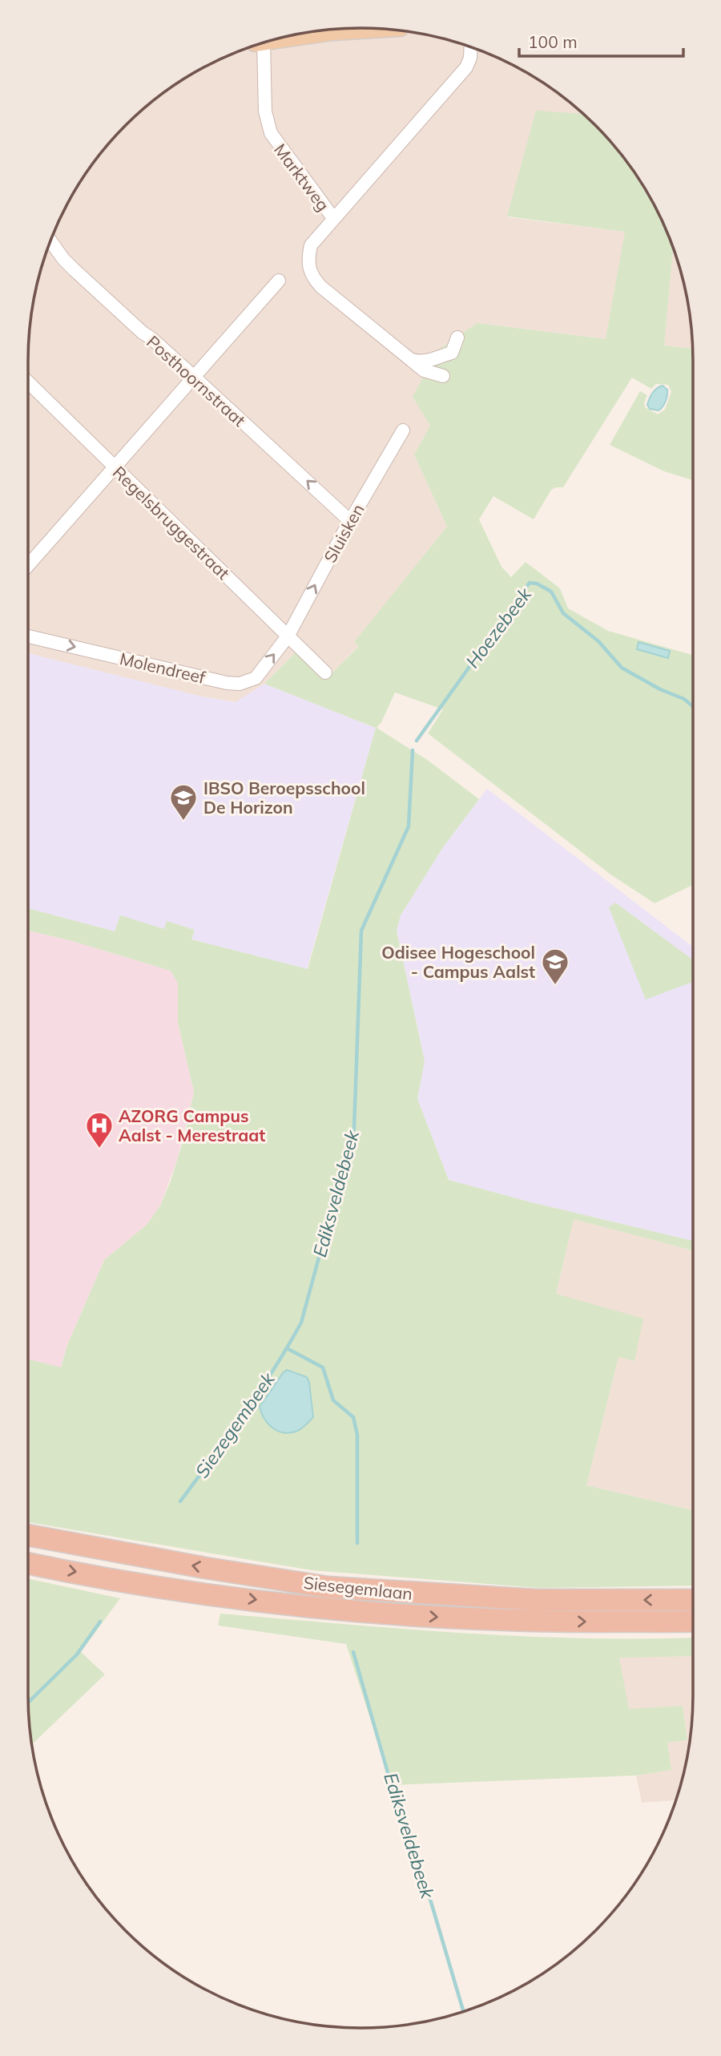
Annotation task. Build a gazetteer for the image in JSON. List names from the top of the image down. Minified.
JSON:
{"streets":{"highway":["Siesegemlaan"],"street":["Marktweg","Posthoornstraat","Regelsbruggestraat","Sluisken","Molendreef"]},"crossings":[["Posthoornstraat","Sluisken"],["Regelsbruggestraat","Sluisken"],["Regelsbruggestraat","Molendreef"],["Sluisken","Molendreef"]],"one_way":["Posthoornstraat","Sluisken","Molendreef"],"water":["Hoezebeek","Ediksveldebeek","Siezegembeek"],"places":{"school or university":["IBSO Beroepsschool De Horizon","Odisee Hogeschool - Campus Aalst"],"hospital":["AZORG Campus Aalst - Merestraat"]},"scale_bar":"100 m"}
